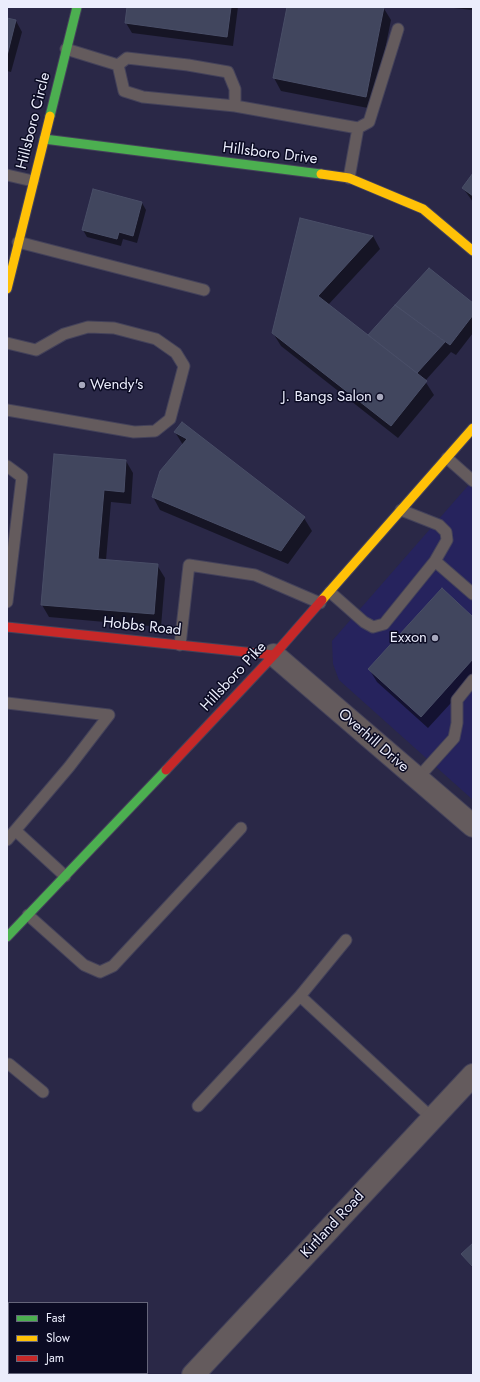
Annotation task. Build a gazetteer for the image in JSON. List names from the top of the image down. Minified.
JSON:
{"streets":{"street":["Hillsboro Circle","Hillsboro Drive","Hobbs Road","Hillsboro Pike","Overhill Drive","Kirtland Road"]},"crossings":[["Hillsboro Circle","Hillsboro Drive"],["Hobbs Road","Hillsboro Pike"],["Hobbs Road","Overhill Drive"],["Hillsboro Pike","Overhill Drive"]],"places":["Wendy's","J. Bangs Salon","Exxon"],"legend":["Fast","Slow","Jam"]}
